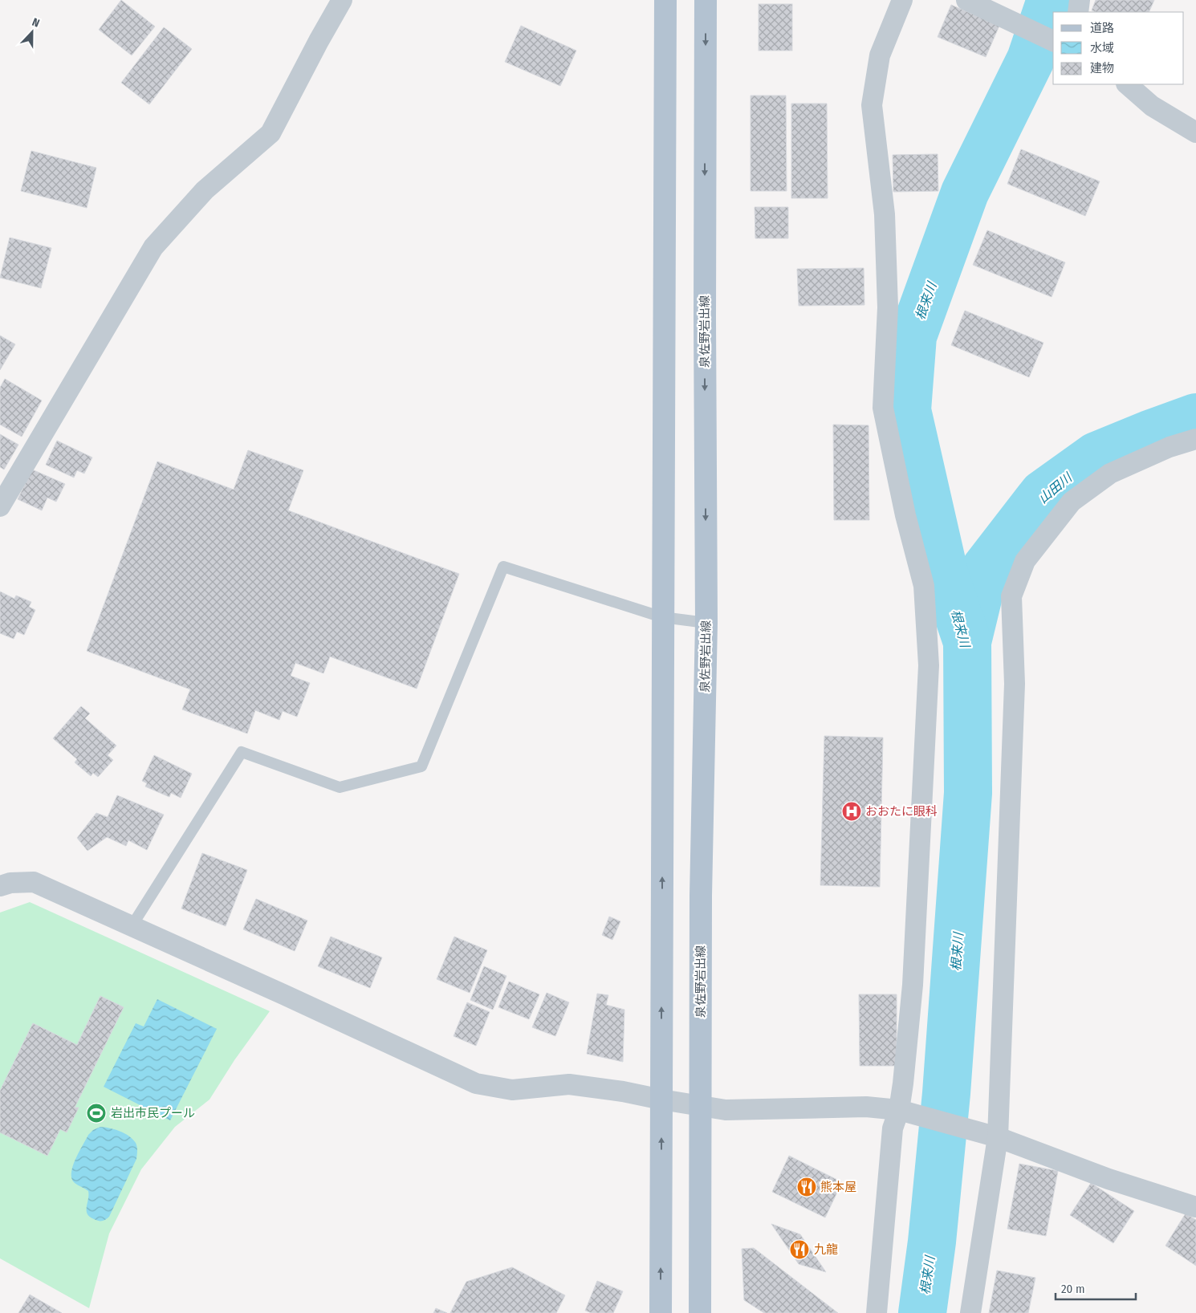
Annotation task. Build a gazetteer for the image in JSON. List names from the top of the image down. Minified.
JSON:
{"streets":{"main road":["泉佐野岩出線"]},"water":["根来川","山田川"],"places":{"hospital":["おおたに眼科"],"sports":["岩出市民プール"],"restaurant":["熊本屋","九龍"]},"legend":["道路","水域","建物"],"scale_bar":"20 m","north":"top"}
